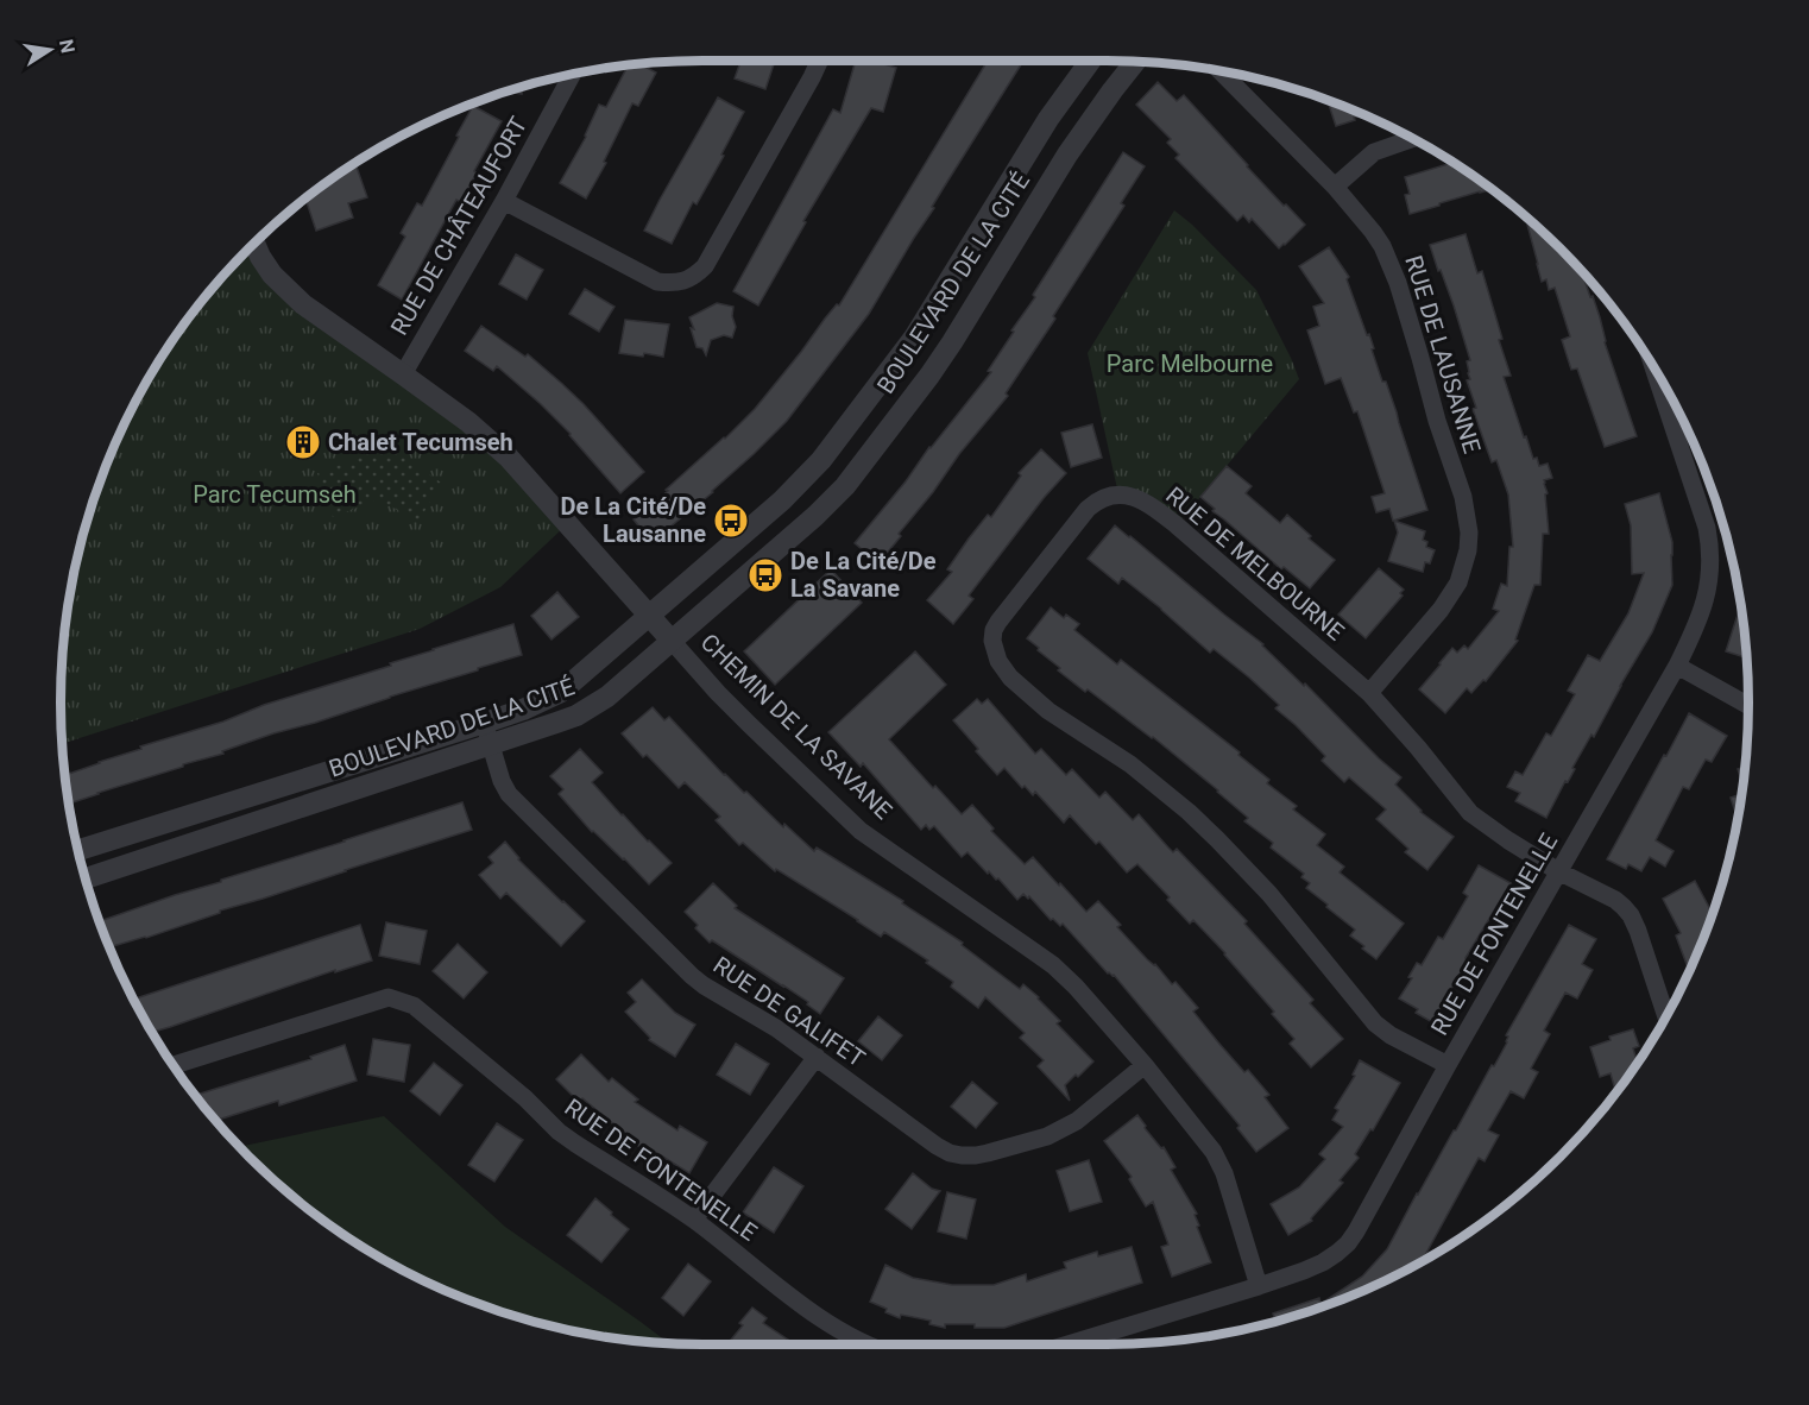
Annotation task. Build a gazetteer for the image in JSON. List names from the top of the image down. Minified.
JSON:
{"streets":{"street":["RUE DE CHÂTEAUFORT","BOULEVARD DE LA CITÉ","RUE DE LAUSANNE","RUE DE MELBOURNE","CHEMIN DE LA SAVANE","RUE DE FONTENELLE","RUE DE GALIFET"]},"crossings":[["RUE DE CHÂTEAUFORT","CHEMIN DE LA SAVANE"],["BOULEVARD DE LA CITÉ","CHEMIN DE LA SAVANE"],["BOULEVARD DE LA CITÉ","RUE DE GALIFET"],["RUE DE LAUSANNE","RUE DE MELBOURNE"],["RUE DE MELBOURNE","RUE DE FONTENELLE"],["CHEMIN DE LA SAVANE","RUE DE FONTENELLE"],["CHEMIN DE LA SAVANE","RUE DE GALIFET"]],"parks":["Parc Melbourne","Parc Tecumseh"],"places":{"building":["Chalet Tecumseh"],"bus stop":["De La Cité/De Lausanne","De La Cité/De La Savane"]},"north":"right"}
